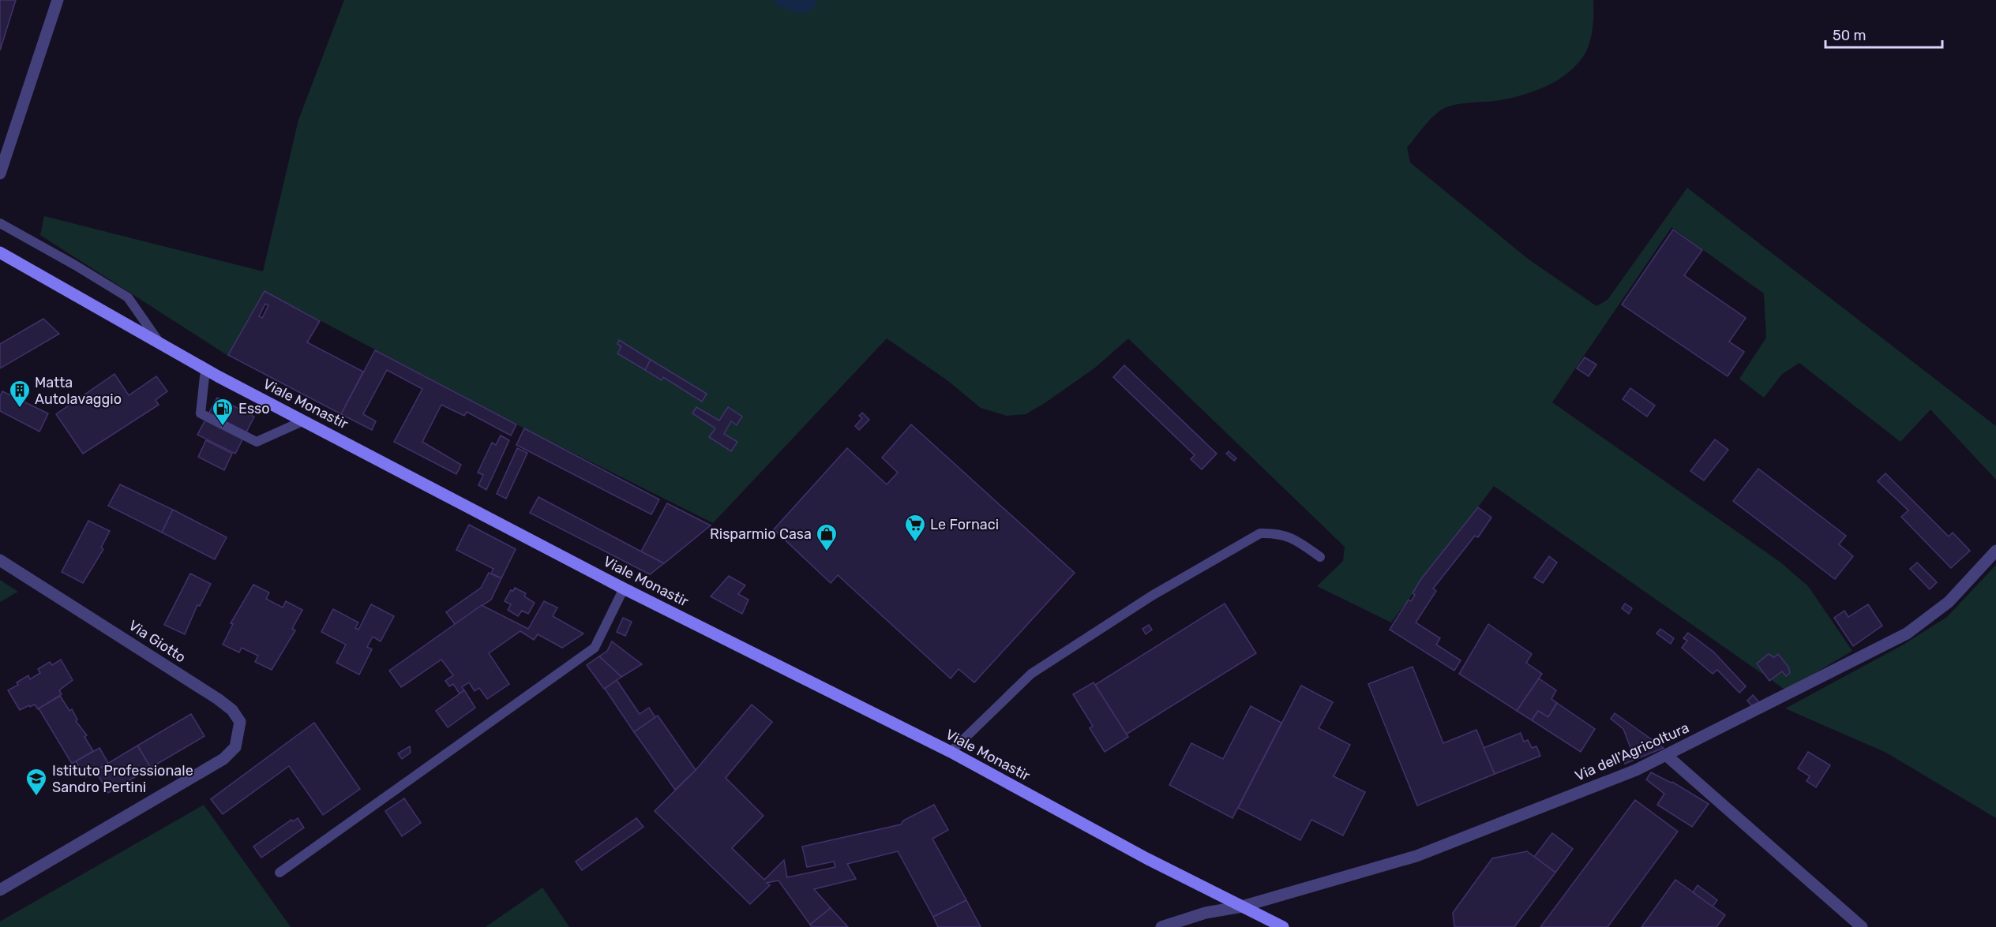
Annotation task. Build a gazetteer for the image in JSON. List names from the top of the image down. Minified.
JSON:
{"streets":{"main road":["Viale Monastir"],"street":["Via Giotto","Via dell'Agricoltura"]},"crossings":[["Viale Monastir","Via dell'Agricoltura"]],"places":{"building":["Matta Autolavaggio"],"fuel station":["Esso"],"supermarket":["Le Fornaci"],"shop":["Risparmio Casa"],"school or university":["Istituto Professionale Sandro Pertini"]},"scale_bar":"50 m"}
